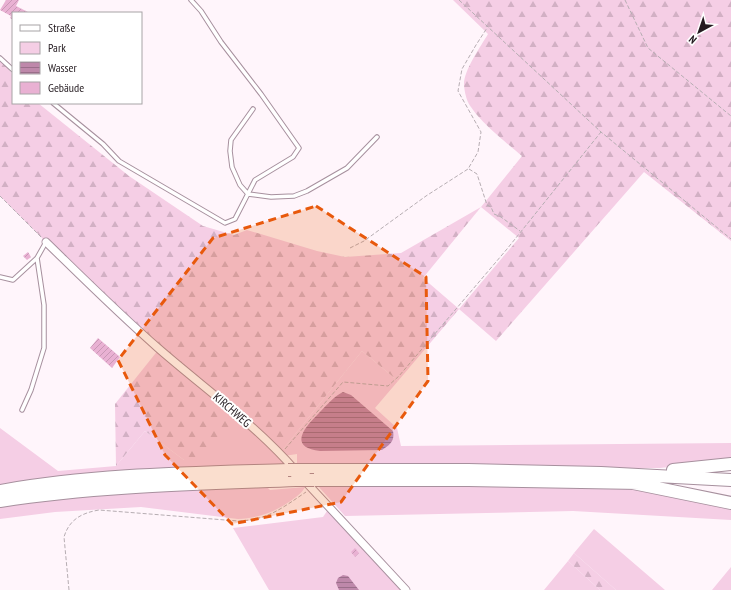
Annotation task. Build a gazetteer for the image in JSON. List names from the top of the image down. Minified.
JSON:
{"streets":{"street":["KIRCHWEG"]},"legend":["Straße","Park","Wasser","Gebäude"],"north":"bottom left"}
